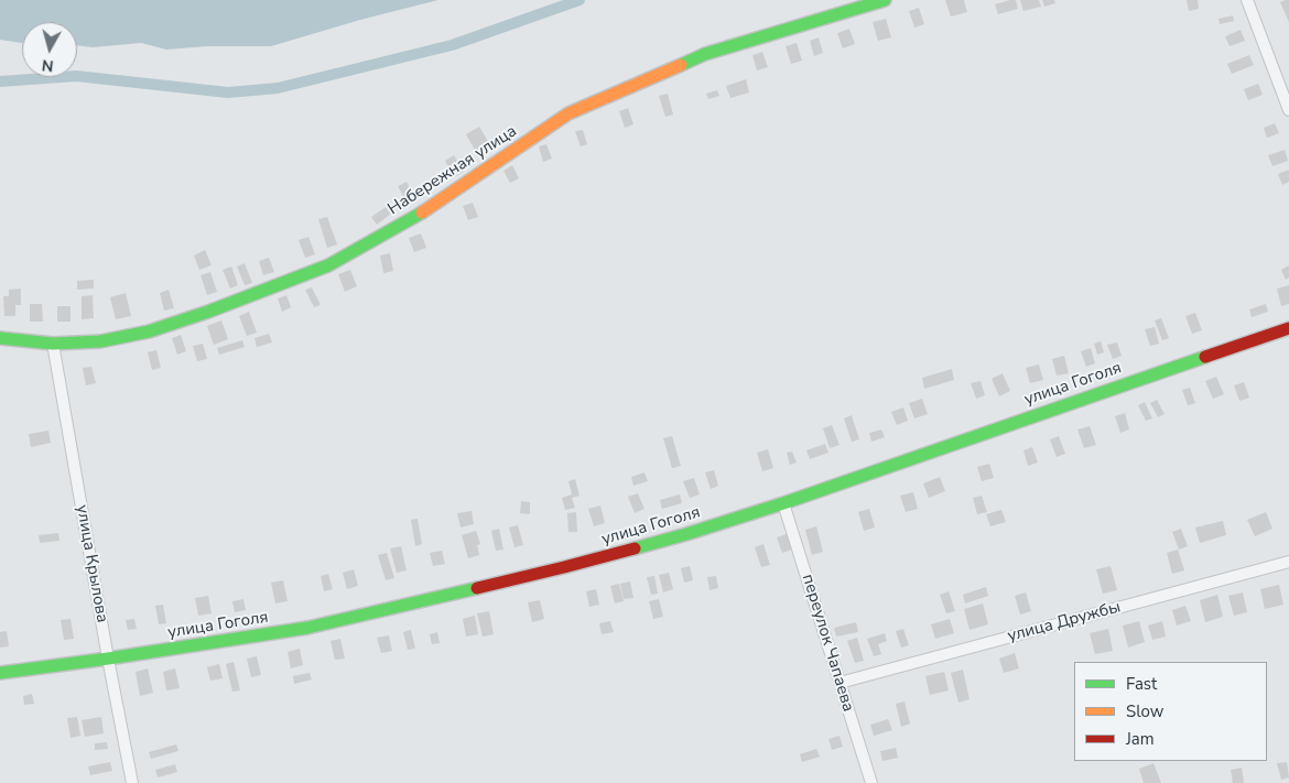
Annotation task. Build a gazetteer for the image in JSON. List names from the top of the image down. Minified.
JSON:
{"streets":{"street":["Набережная улица","улица Гоголя","улица Крылова","улица Дружбы","переулок Чапаева"]},"crossings":[["Набережная улица","улица Крылова"],["улица Гоголя","улица Крылова"],["улица Гоголя","переулок Чапаева"],["улица Дружбы","переулок Чапаева"]],"legend":["Fast","Slow","Jam"],"north":"bottom"}
